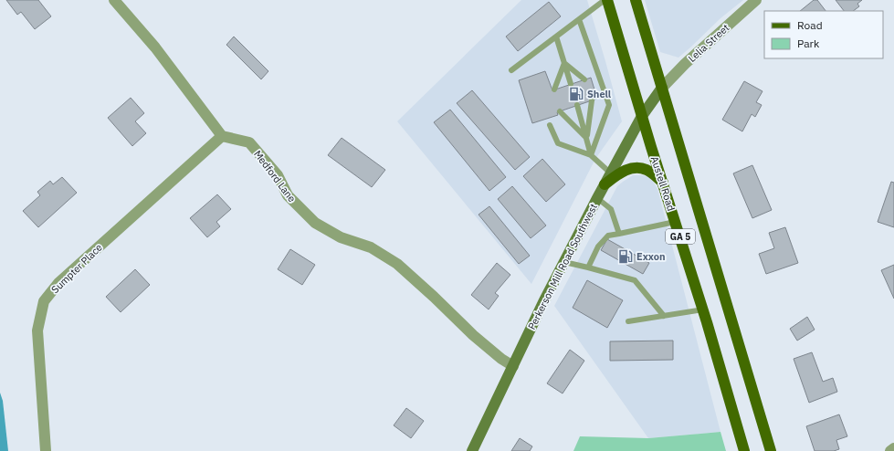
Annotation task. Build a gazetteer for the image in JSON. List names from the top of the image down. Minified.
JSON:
{"streets":{"main road":["Austell Road","GA 5"],"street":["Lelia Street","Medford Lane","Perkerson Mill Road Southwest","Sumpter Place"]},"crossings":[["Lelia Street","GA 5"],["Lelia Street","Perkerson Mill Road Southwest"],["Medford Lane","Perkerson Mill Road Southwest"],["Medford Lane","Sumpter Place"],["Austell Road","Perkerson Mill Road Southwest"],["GA 5","Perkerson Mill Road Southwest"]],"places":{"fuel station":["Shell","Exxon"]},"legend":["Road","Park"]}
